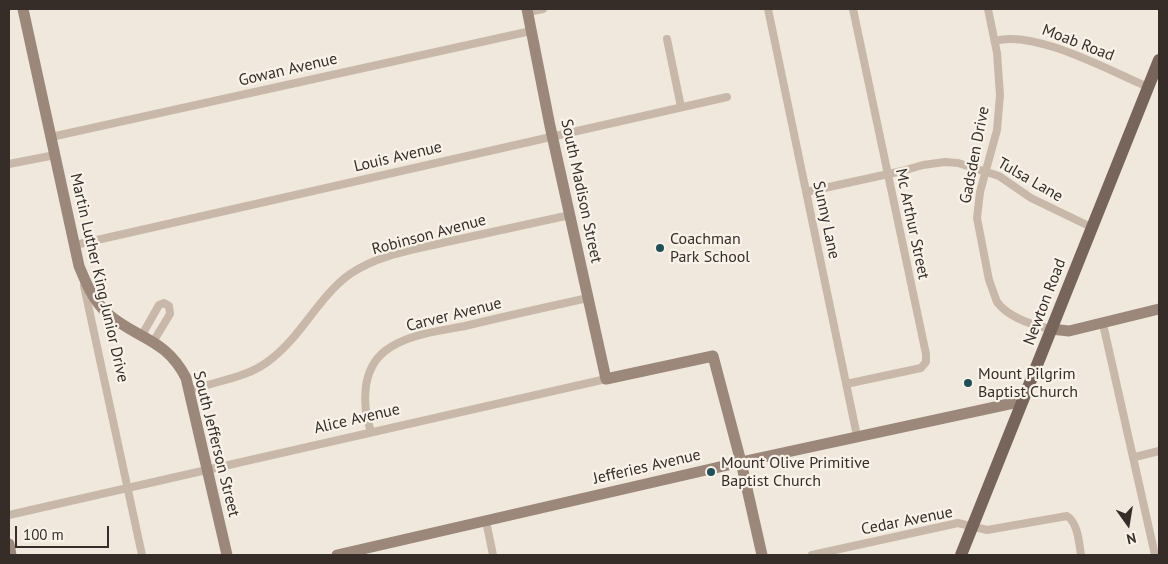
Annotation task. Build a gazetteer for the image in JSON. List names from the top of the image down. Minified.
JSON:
{"streets":{"main road":["Newton Road"],"street":["Moab Road","Gowan Avenue","Gadsden Drive","Louis Avenue","Tulsa Lane","South Madison Street","Sunny Lane","Mc Arthur Street","Robinson Avenue","Martin Luther King Junior Drive","Carver Avenue","Alice Avenue","South Jefferson Street","Jefferies Avenue","Cedar Avenue"]},"crossings":[["Moab Road","Gadsden Drive"],["Moab Road","Newton Road"],["Gowan Avenue","South Madison Street"],["Gowan Avenue","Martin Luther King Junior Drive"],["Gadsden Drive","Tulsa Lane"],["Gadsden Drive","Newton Road"],["Louis Avenue","South Madison Street"],["Louis Avenue","Martin Luther King Junior Drive"],["Tulsa Lane","Sunny Lane"],["Tulsa Lane","Mc Arthur Street"],["Tulsa Lane","Newton Road"],["South Madison Street","Robinson Avenue"],["South Madison Street","Carver Avenue"],["South Madison Street","Alice Avenue"],["Sunny Lane","Mc Arthur Street"],["Sunny Lane","Jefferies Avenue"],["Robinson Avenue","South Jefferson Street"],["Martin Luther King Junior Drive","Alice Avenue"],["Martin Luther King Junior Drive","South Jefferson Street"],["Newton Road","Jefferies Avenue"],["Newton Road","Cedar Avenue"],["Carver Avenue","Alice Avenue"],["Alice Avenue","South Jefferson Street"],["Alice Avenue","Jefferies Avenue"]],"places":["Coachman Park School","Mount Pilgrim Baptist Church","Mount Olive Primitive Baptist Church"],"scale_bar":"100 m","north":"bottom"}
